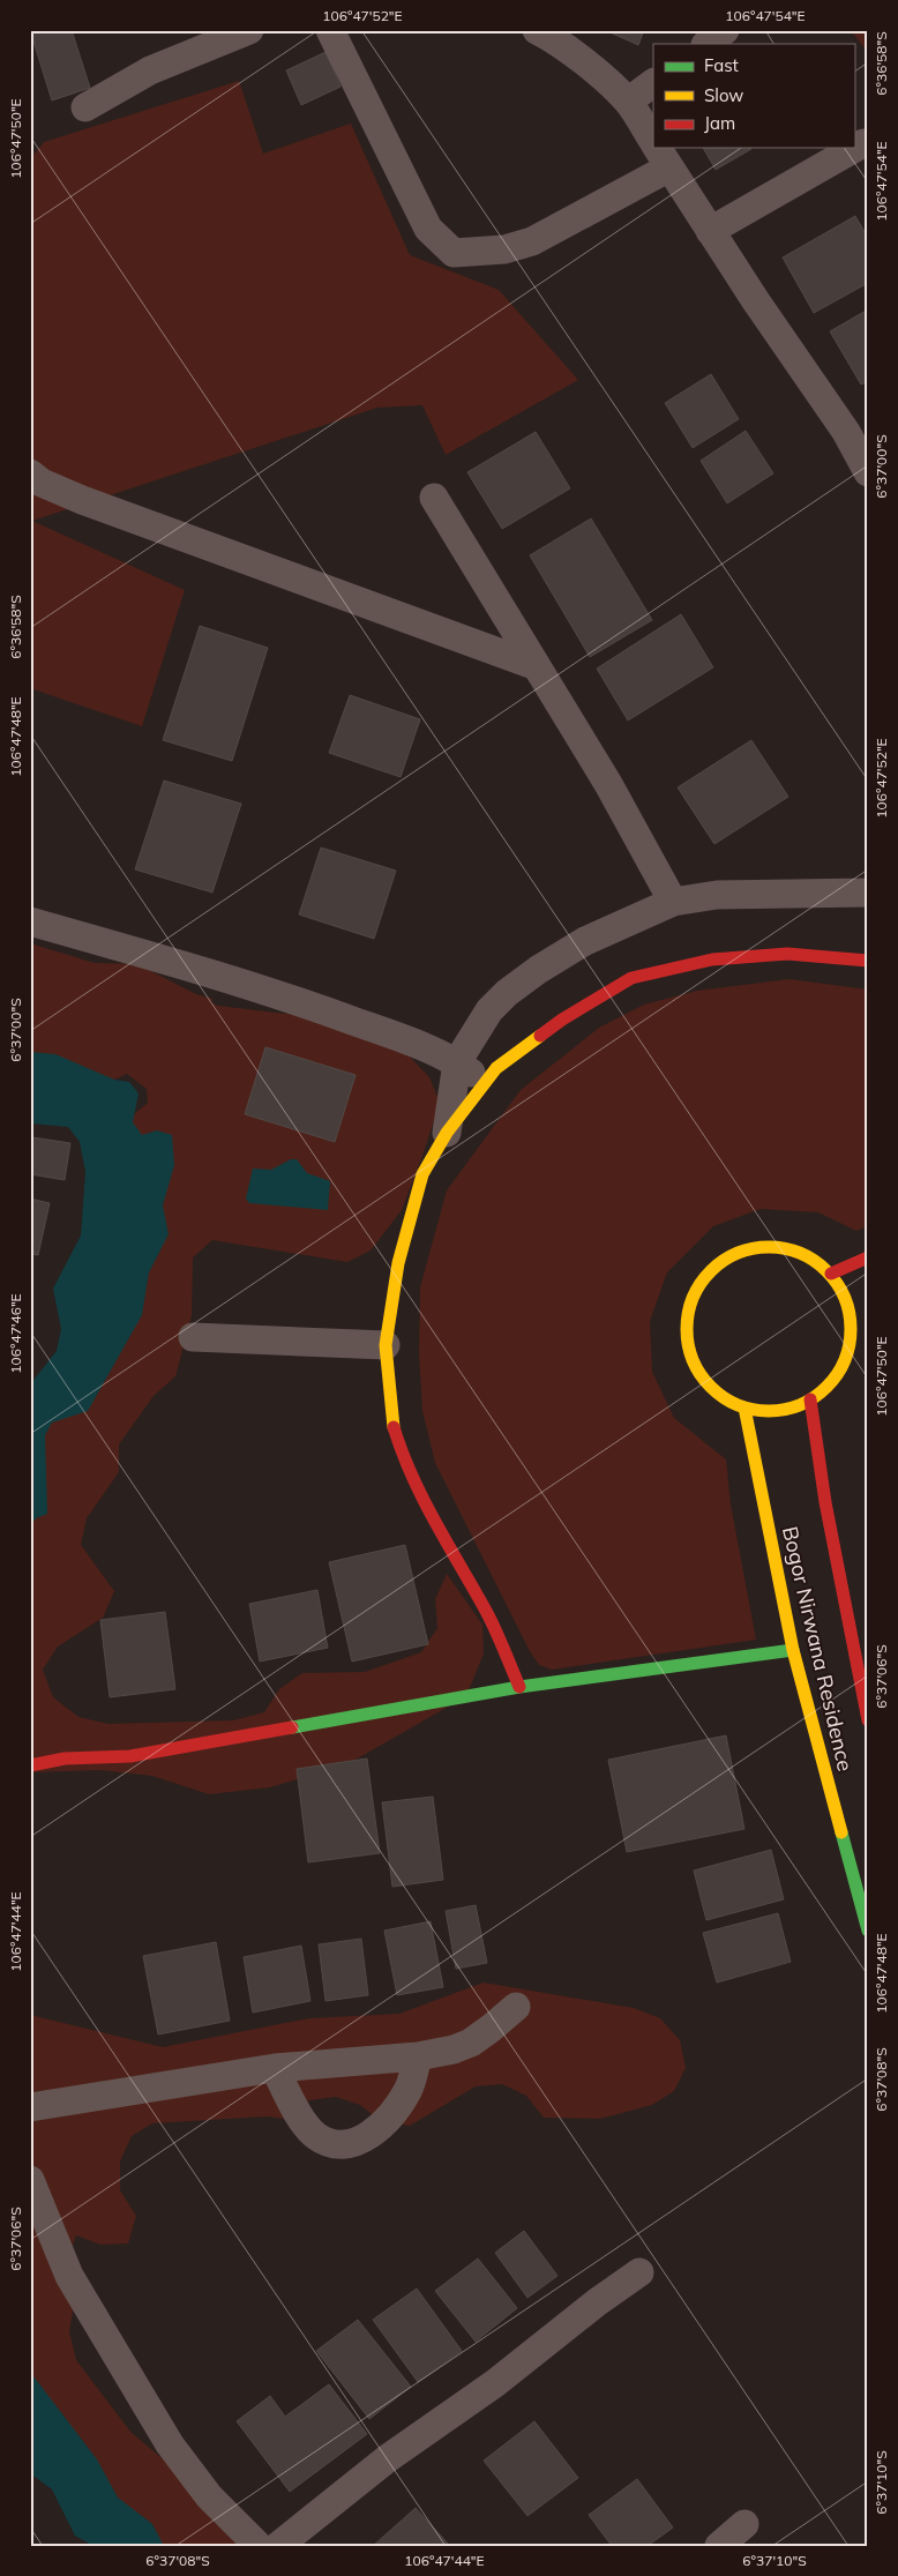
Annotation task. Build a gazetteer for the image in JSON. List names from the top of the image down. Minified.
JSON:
{"streets":{"street":["Bogor Nirwana Residence"]},"legend":["Fast","Slow","Jam"],"coordinates":["106°47'52\"E","106°47'54\"E","6°36'58\"S","106°47'50\"E","6°37'00\"S","106°47'48\"E","106°47'46\"E","6°37'06\"S","106°47'44\"E","6°37'08\"S","6°37'10\"S"]}
